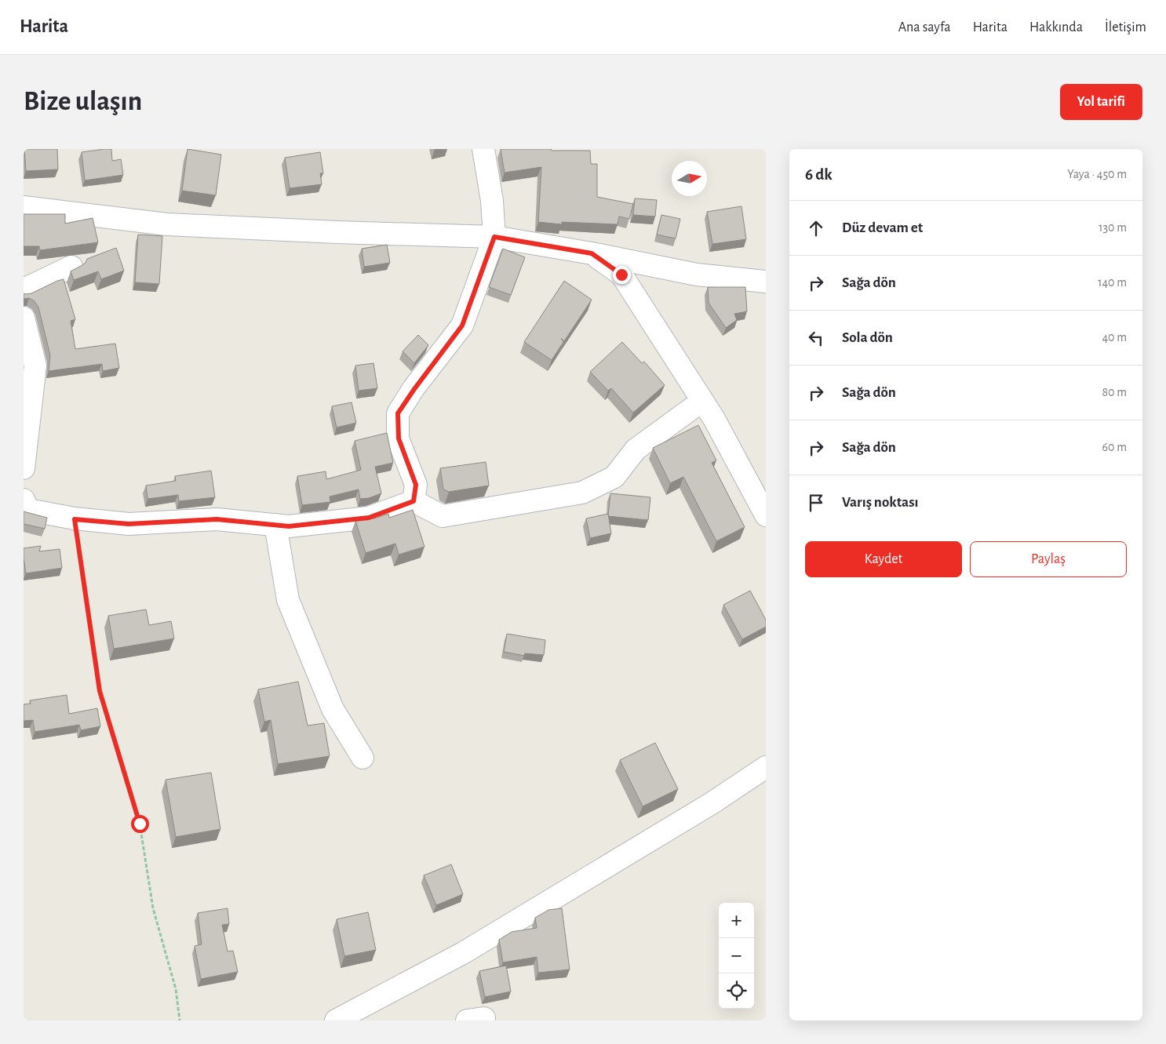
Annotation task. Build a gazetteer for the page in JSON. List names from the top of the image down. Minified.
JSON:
{"north":"right","page":{"header":"Harita","nav":["Ana sayfa","Harita","Hakkında","İletişim"],"buttons":["Yol tarifi",["Kaydet","Paylaş"]],"title":"Bize ulaşın","heading":["6 dk","Yaya · 450 m"],"list":[["Düz devam et","130 m"],["Sağa dön","140 m"],["Sola dön","40 m"],["Sağa dön","80 m"],["Sağa dön","60 m"],"Varış noktası"],"map_buttons":["+","−"]}}
